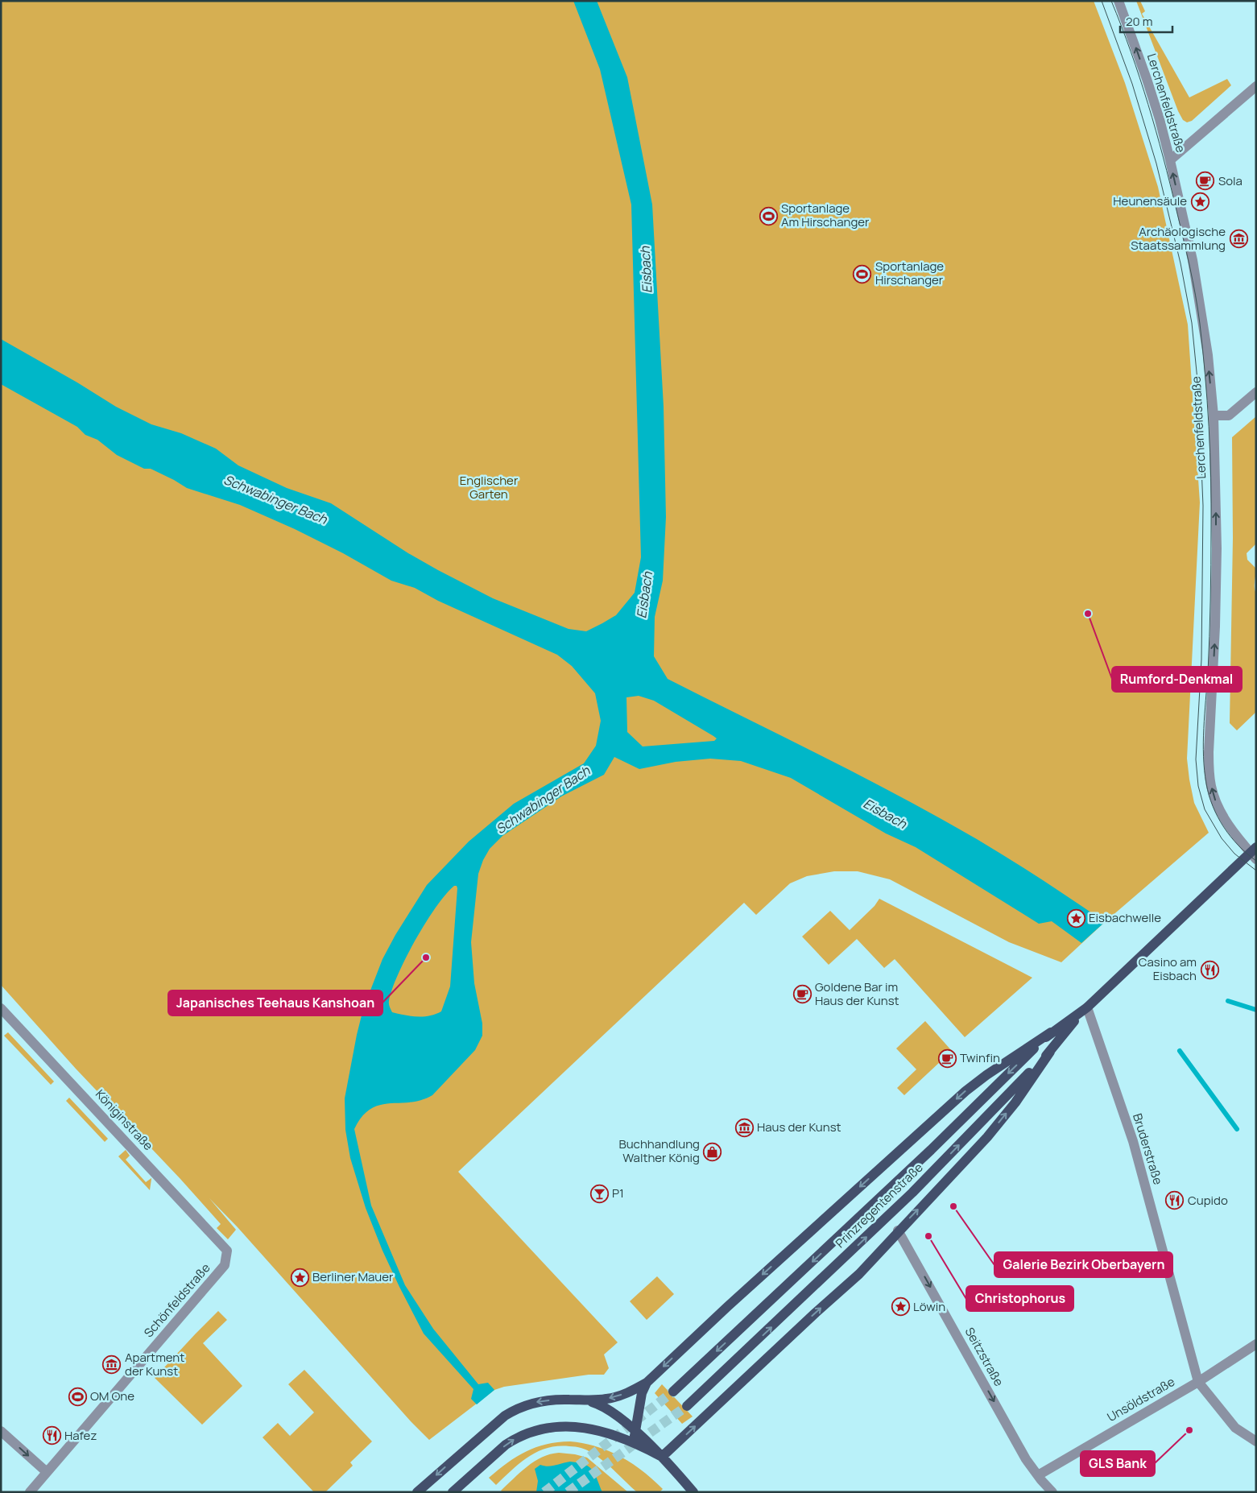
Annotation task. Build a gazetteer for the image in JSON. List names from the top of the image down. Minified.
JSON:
{"streets":{"main road":["Prinzregentenstraße"],"street":["Lerchenfeldstraße","Königinstraße","Bruderstraße","Schönfeldstraße","Seitzstraße","Unsöldstraße"]},"crossings":[["Lerchenfeldstraße","Prinzregentenstraße"],["Königinstraße","Schönfeldstraße"],["Bruderstraße","Prinzregentenstraße"],["Bruderstraße","Unsöldstraße"],["Seitzstraße","Unsöldstraße"]],"one_way":["Lerchenfeldstraße","Seitzstraße"],"water":["Eisbach","Schwabinger Bach"],"parks":["Englischer Garten"],"places":{"cafe":["Sola","Goldene Bar im Haus der Kunst","Twinfin"],"place":["Heunensäule","Eisbachwelle","Berliner Mauer","Löwin"],"sports":["Sportanlage Am Hirschanger","Sportanlage Hirschanger","OM One"],"museum":["Archäologische Staatssammlung","Haus der Kunst","Apartment der Kunst"],"other":["Rumford-Denkmal","Japanisches Teehaus Kanshoan","Galerie Bezirk Oberbayern","Christophorus","GLS Bank"],"restaurant":["Casino am Eisbach","Cupido","Hafez"],"shop":["Buchhandlung Walther König"],"bar":["P1"]},"scale_bar":"20 m"}
